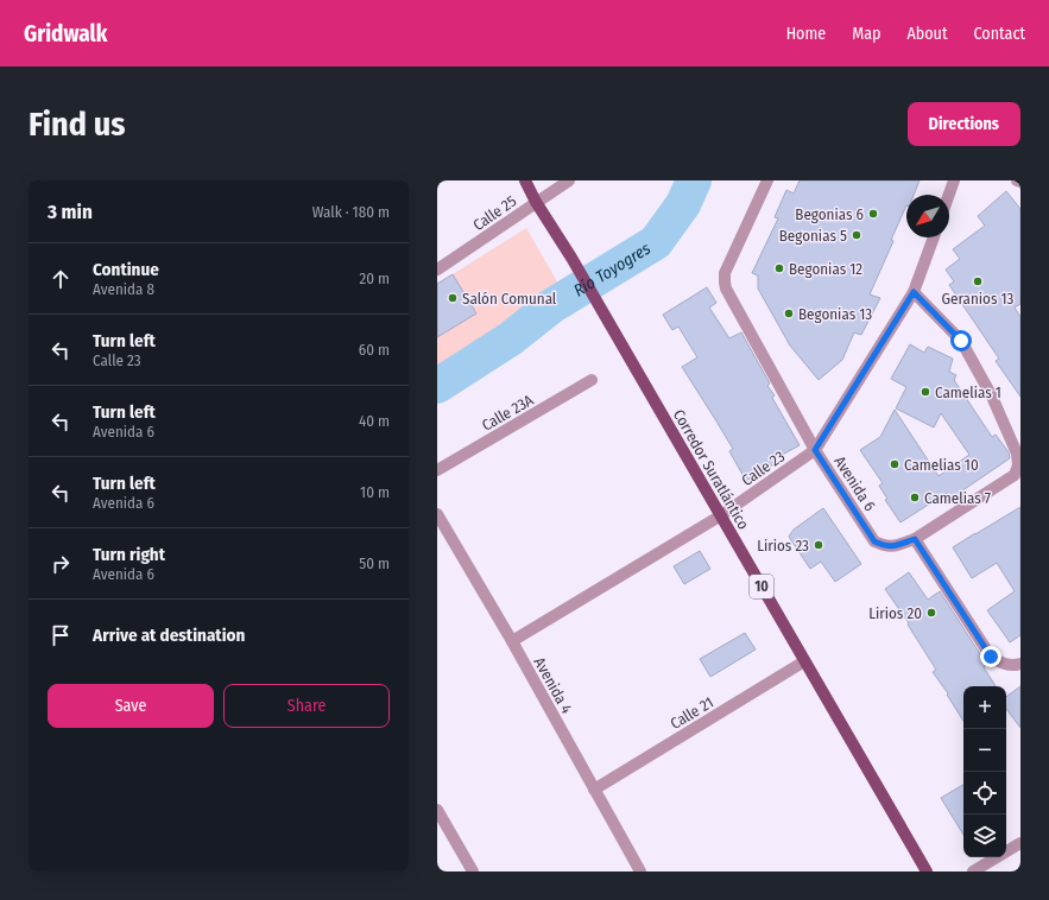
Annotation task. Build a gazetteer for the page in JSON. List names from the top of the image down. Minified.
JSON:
{"streets":{"main road":["Corredor Suratlántico","10"],"street":["Calle 25","Calle 23A","Calle 23","Avenida 6","Avenida 4","Calle 21"]},"crossings":[["Calle 25","Corredor Suratlántico"],["Calle 23","Corredor Suratlántico"],["Calle 23","Avenida 6"],["Calle 23","Avenida 4"],["Corredor Suratlántico","Calle 21"],["Avenida 4","Calle 21"]],"water":["Río Toyogres"],"places":["Begonias 6","Begonias 5","Begonias 12","Geranios 13","Salón Comunal","Begonias 13","Camelias 1","Camelias 10","Camelias 7","Lirios 23","Lirios 20"],"north":"bottom left","page":{"header":"Gridwalk","nav":["Home","Map","About","Contact"],"buttons":["Directions",["Save","Share"]],"title":"Find us","heading":["3 min","Walk · 180 m"],"list":[["Continue","Avenida 8","20 m"],["Turn left","Calle 23","60 m"],["Turn left","Avenida 6","40 m"],["Turn left","Avenida 6","10 m"],["Turn right","Avenida 6","50 m"],"Arrive at destination"],"map_buttons":["+","−"]}}
